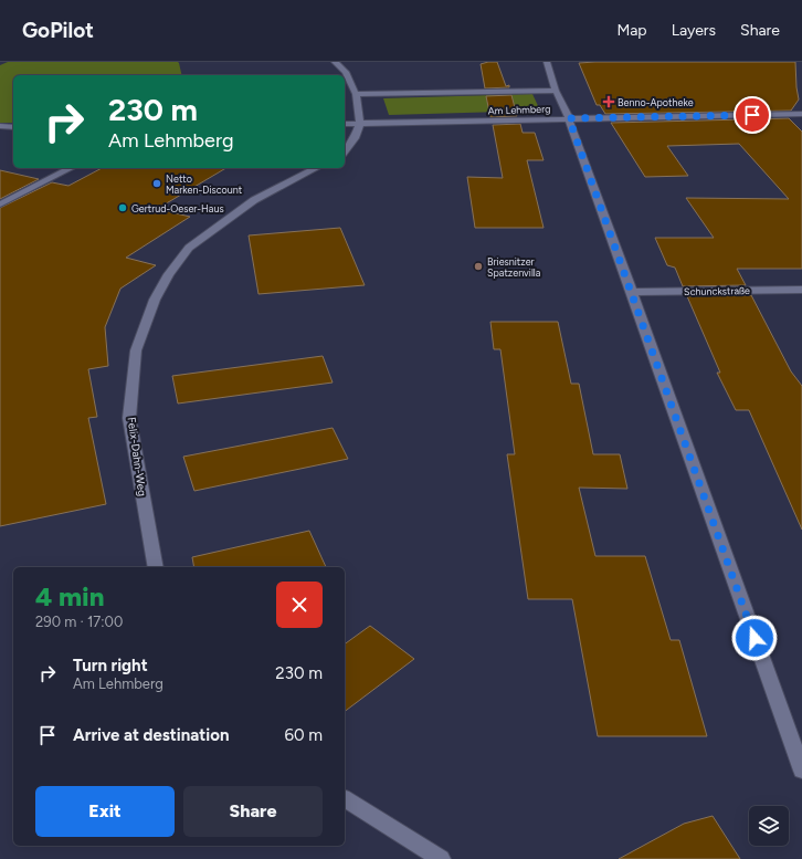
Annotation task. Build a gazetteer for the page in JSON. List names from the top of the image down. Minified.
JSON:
{"streets":{"street":["Am Lehmberg","Schunckstraße","Felix-Dahn-Weg"]},"places":{"health":["Benno-Apotheke"],"other":["Netto Marken-Discount","Gertrud-Oeser-Haus","Briesnitzer Spatzenvilla"]},"page":{"header":"GoPilot","nav":["Map","Layers","Share"],"turn":["230 m","Am Lehmberg"],"heading":["4 min","290 m · 17:00"],"list":[{"name":"Turn right","note":"Am Lehmberg","value":"230 m"},{"name":"Arrive at destination","value":"60 m"}],"buttons":["Exit","Share"]}}
